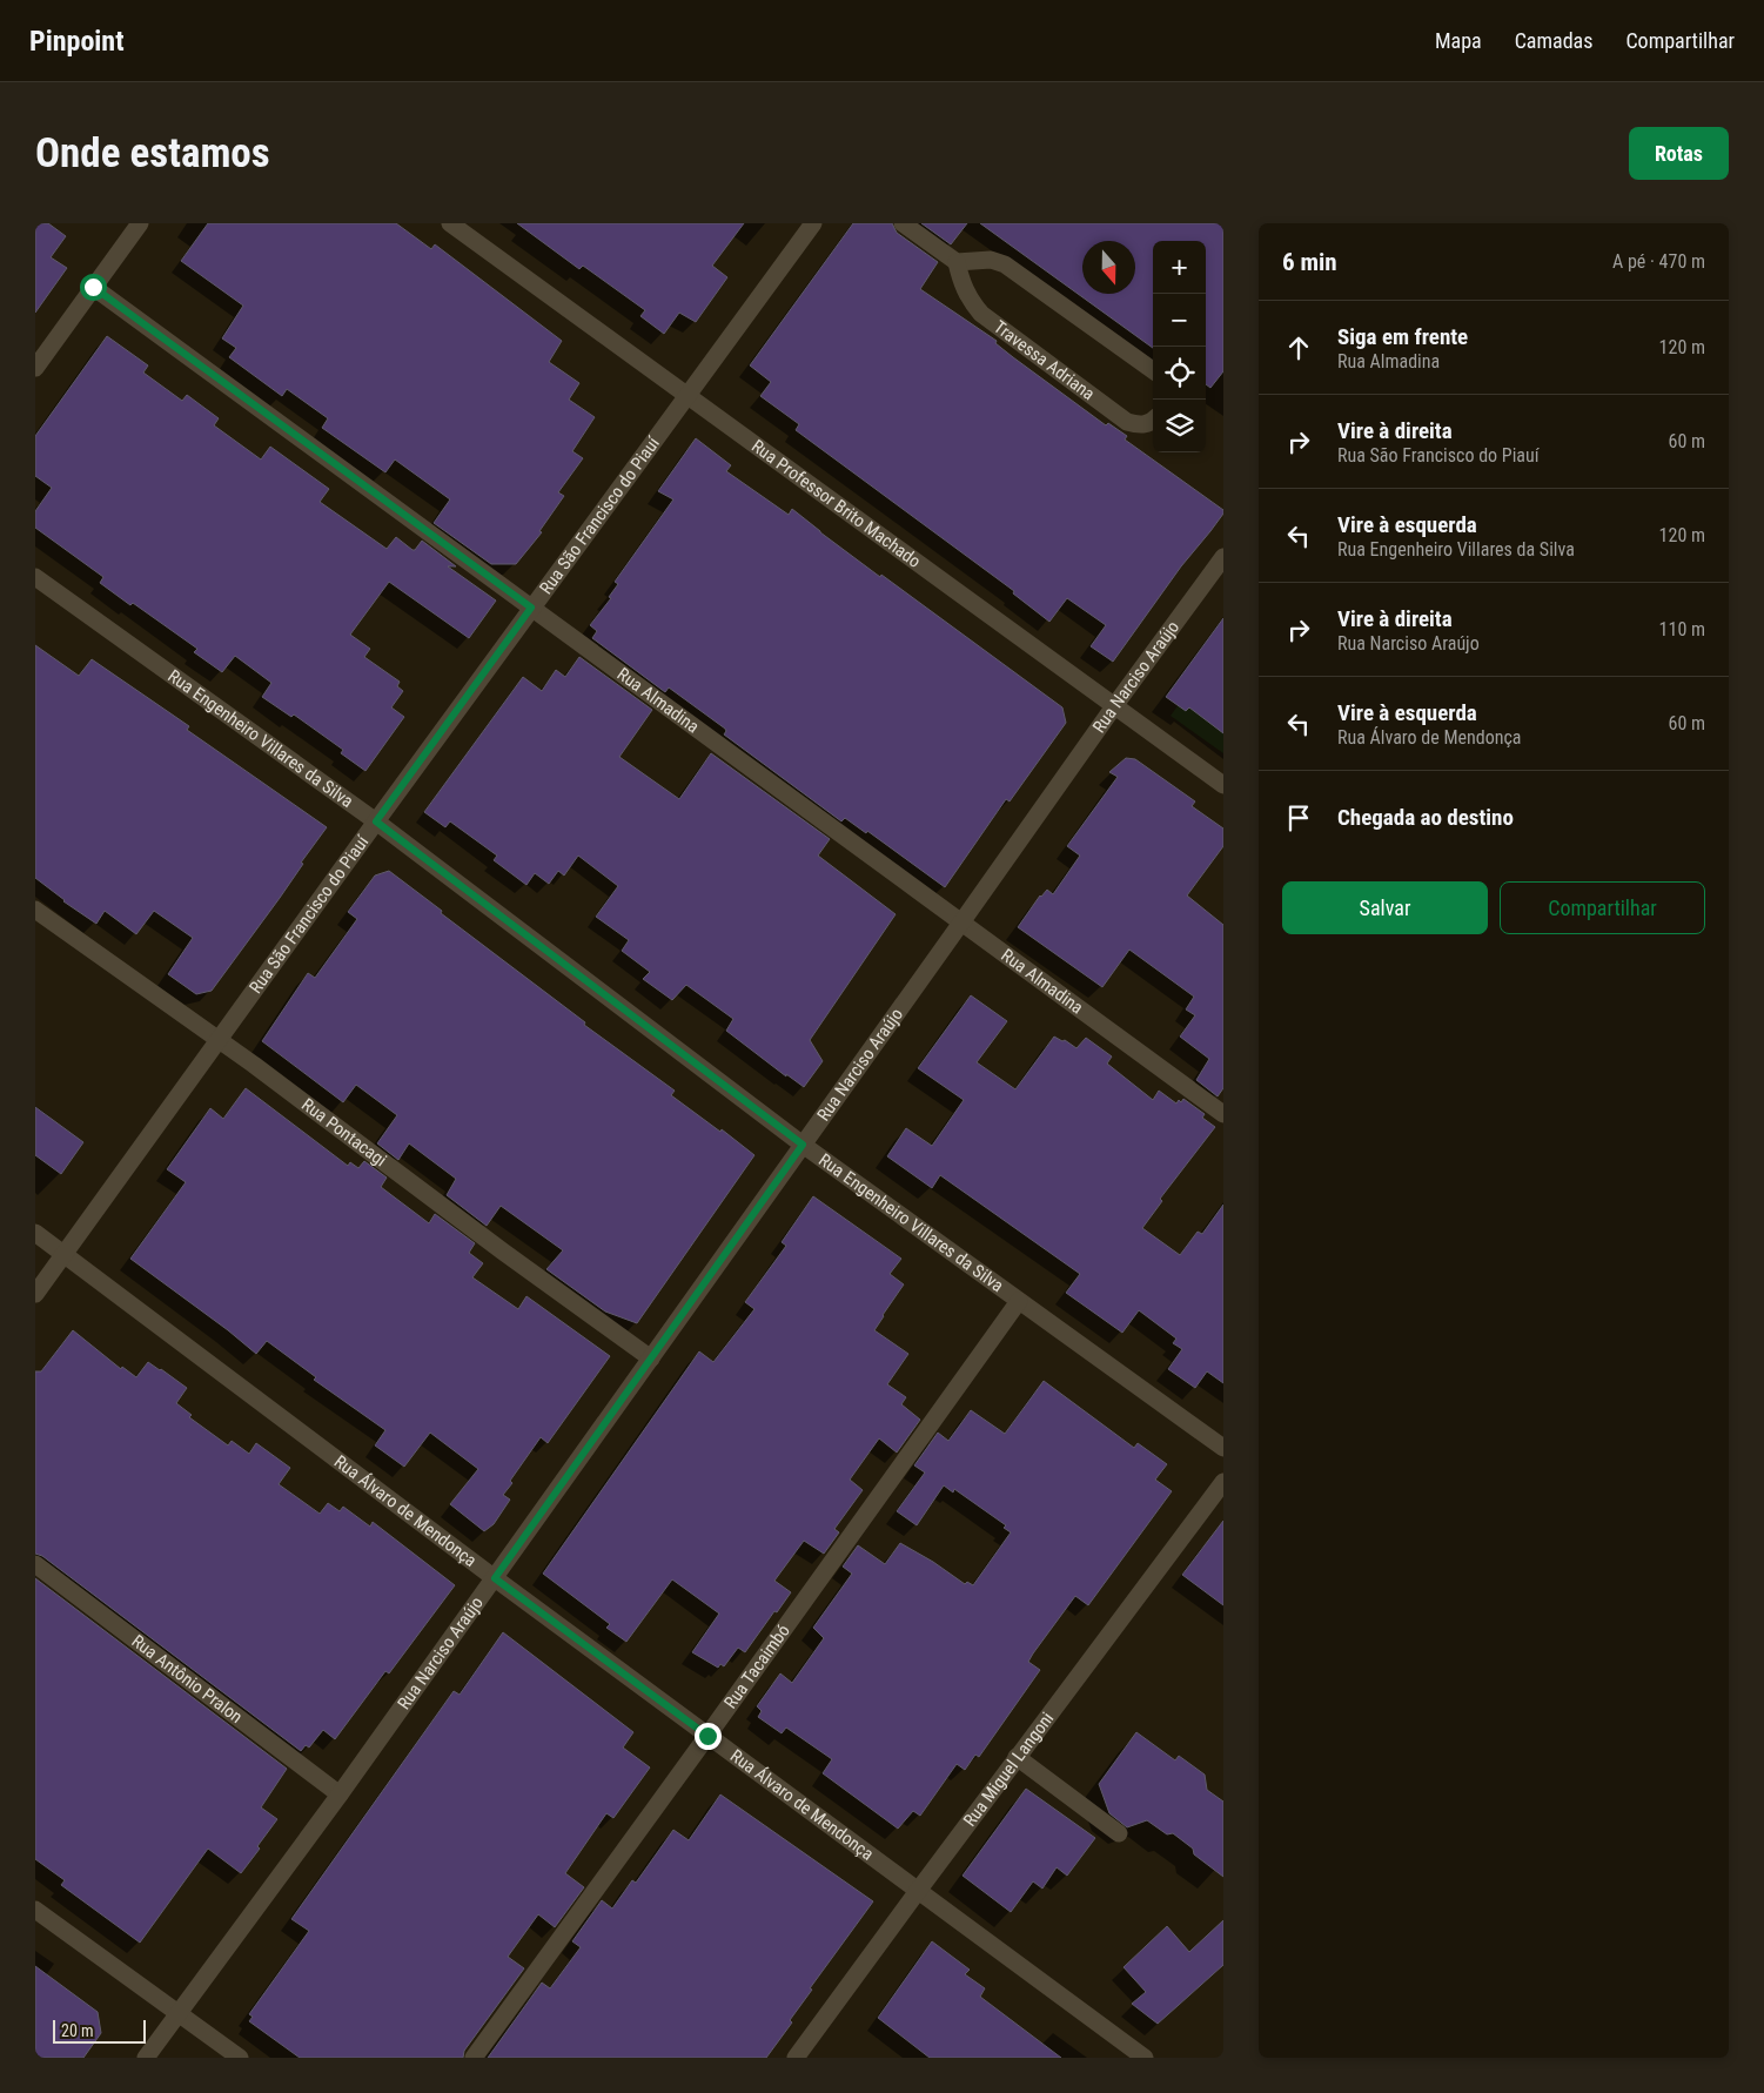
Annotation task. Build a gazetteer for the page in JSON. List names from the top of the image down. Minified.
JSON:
{"streets":{"street":["Travessa Adriana","Rua Professor Brito Machado","Rua São Francisco do Piauí","Rua Narciso Araújo","Rua Almadina","Rua Engenheiro Villares da Silva","Rua Pontacagi","Rua Álvaro de Mendonça","Rua Tacaimbó","Rua Antônio Pralon","Rua Miguel Langoni"]},"crossings":[["Rua Professor Brito Machado","Rua São Francisco do Piauí"],["Rua Professor Brito Machado","Rua Narciso Araújo"],["Rua São Francisco do Piauí","Rua Almadina"],["Rua São Francisco do Piauí","Rua Engenheiro Villares da Silva"],["Rua São Francisco do Piauí","Rua Pontacagi"],["Rua São Francisco do Piauí","Rua Álvaro de Mendonça"],["Rua Narciso Araújo","Rua Almadina"],["Rua Narciso Araújo","Rua Engenheiro Villares da Silva"],["Rua Narciso Araújo","Rua Pontacagi"],["Rua Narciso Araújo","Rua Álvaro de Mendonça"],["Rua Narciso Araújo","Rua Antônio Pralon"],["Rua Engenheiro Villares da Silva","Rua Tacaimbó"],["Rua Álvaro de Mendonça","Rua Tacaimbó"],["Rua Álvaro de Mendonça","Rua Miguel Langoni"]],"scale_bar":"20 m","north":"bottom","page":{"header":"Pinpoint","nav":["Mapa","Camadas","Compartilhar"],"buttons":["Rotas",["Salvar","Compartilhar"]],"title":"Onde estamos","heading":["6 min","A pé · 470 m"],"map_buttons":["+","−"],"list":[["Siga em frente","Rua Almadina","120 m"],["Vire à direita","Rua São Francisco do Piauí","60 m"],["Vire à esquerda","Rua Engenheiro Villares da Silva","120 m"],["Vire à direita","Rua Narciso Araújo","110 m"],["Vire à esquerda","Rua Álvaro de Mendonça","60 m"],"Chegada ao destino"],"scale":"20 m"}}
